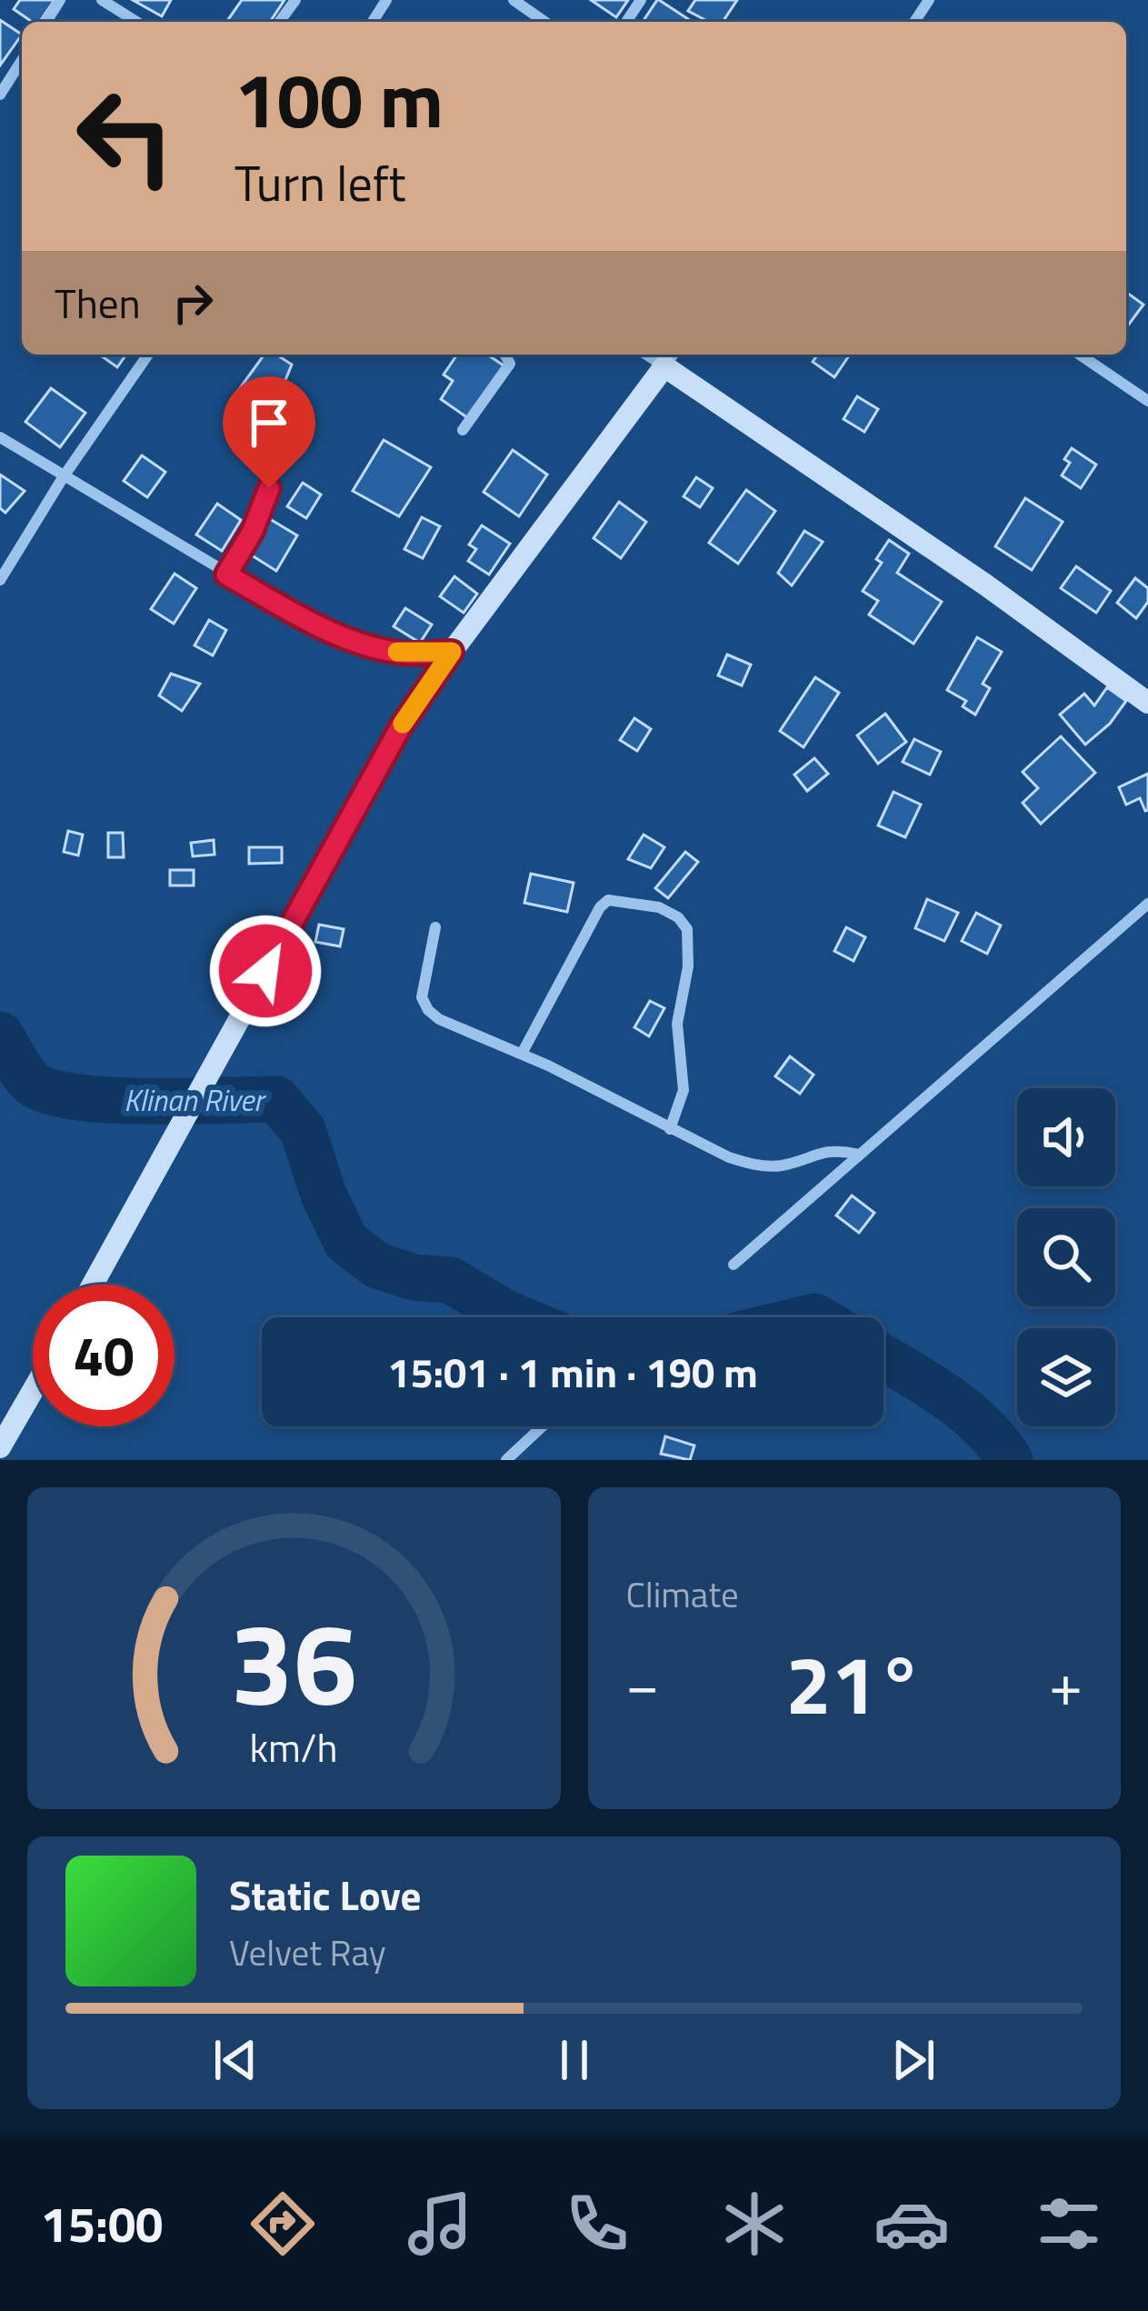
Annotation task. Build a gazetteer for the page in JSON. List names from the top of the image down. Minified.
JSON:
{"water":["Klinan River"],"page":{"turn":["100 m","Turn left"],"then":"Then","limit":"40","trip":"15:01 · 1 min · 190 m","tile":"Climate","heat":["−","21°","+"],"song":["Static Love","Velvet Ray"],"tabs":"15:00","gauge":["36","km/h"]}}
